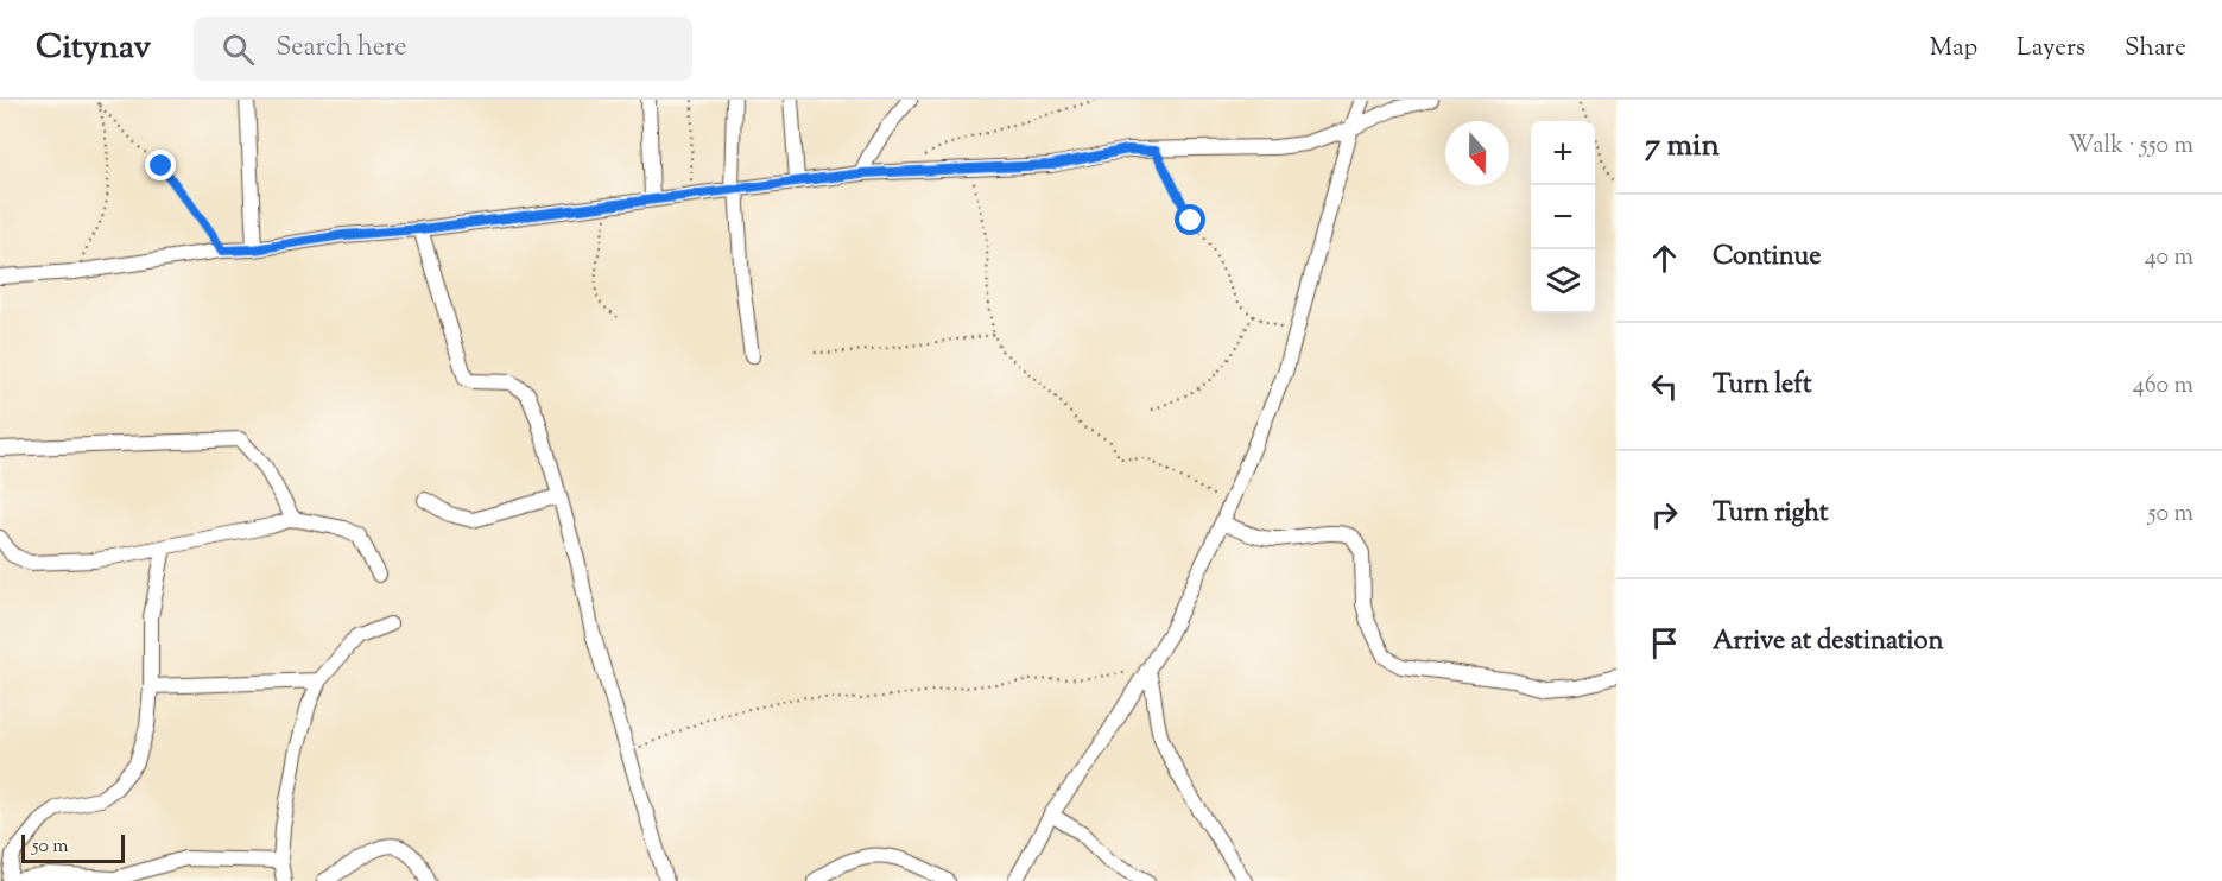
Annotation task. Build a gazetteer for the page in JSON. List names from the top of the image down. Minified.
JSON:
{"scale_bar":"50 m","north":"bottom","page":{"header":"Citynav","search":"Search here","nav":["Map","Layers","Share"],"heading":["7 min","Walk · 550 m"],"map_buttons":["+","−"],"list":[["Continue","40 m"],["Turn left","460 m"],["Turn right","50 m"],"Arrive at destination"],"scale":"50 m"}}
